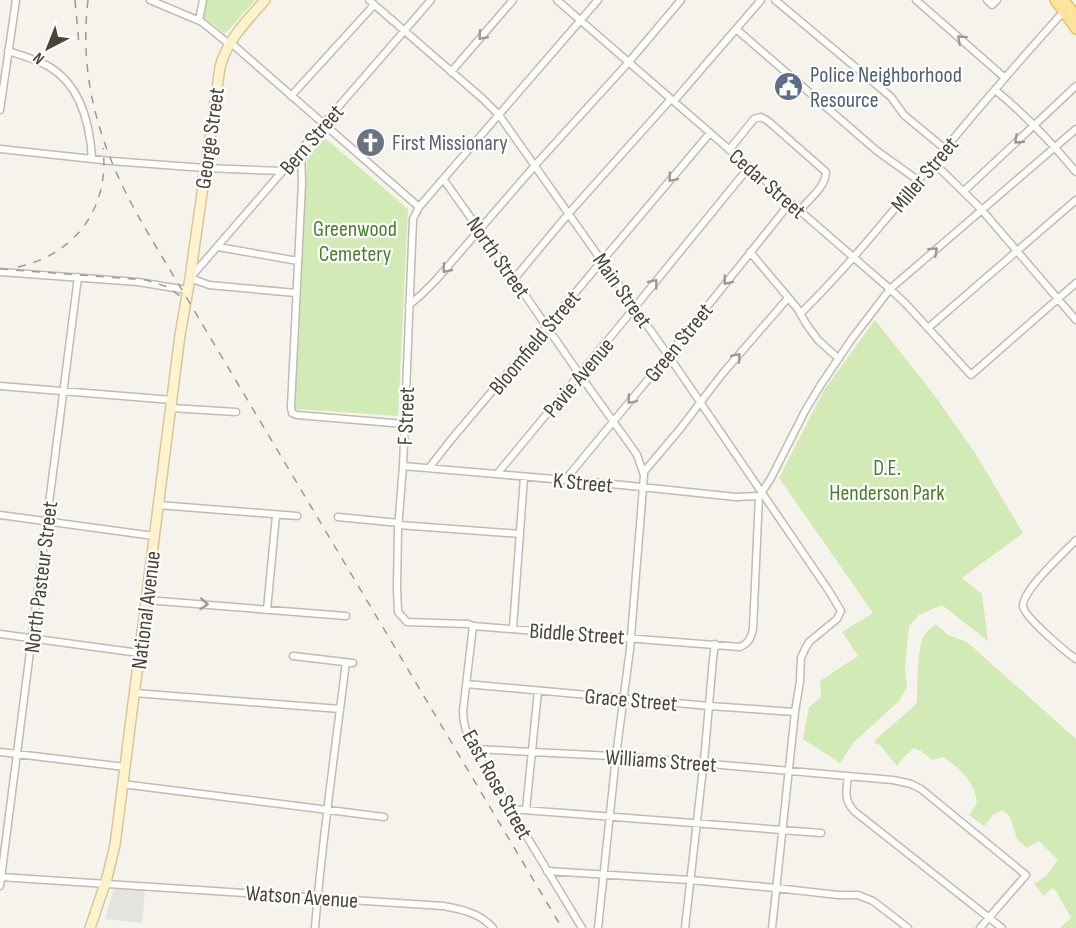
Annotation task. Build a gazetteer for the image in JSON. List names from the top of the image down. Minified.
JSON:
{"streets":{"street":["George Street","Bern Street","Miller Street","Cedar Street","North Street","Main Street","Bloomfield Street","Green Street","Pavie Avenue","F Street","K Street","North Pasteur Street","National Avenue","Biddle Street","Grace Street","Williams Street","East Rose Street","Watson Avenue"]},"crossings":[["George Street","Bern Street"],["George Street","National Avenue"],["Bern Street","Main Street"],["Miller Street","Cedar Street"],["Cedar Street","Bloomfield Street"],["Cedar Street","Green Street"],["Cedar Street","Pavie Avenue"],["North Street","Bloomfield Street"],["North Street","Green Street"],["North Street","Pavie Avenue"],["North Street","K Street"],["North Street","Biddle Street"],["North Street","Grace Street"],["North Street","Williams Street"],["Main Street","Bloomfield Street"],["Main Street","Green Street"],["Main Street","Pavie Avenue"],["Main Street","K Street"],["Main Street","Biddle Street"],["Main Street","Grace Street"],["Bloomfield Street","K Street"],["Green Street","K Street"],["Pavie Avenue","K Street"],["F Street","K Street"],["F Street","Biddle Street"],["K Street","Biddle Street"],["North Pasteur Street","Watson Avenue"],["National Avenue","Watson Avenue"],["Biddle Street","East Rose Street"],["Grace Street","East Rose Street"],["Williams Street","East Rose Street"]],"one_way":["Green Street","Pavie Avenue"],"parks":["Greenwood Cemetery","D.E. Henderson Park"],"places":{"public building":["Police Neighborhood Resource"],"church":["First Missionary"]},"north":"bottom left"}
